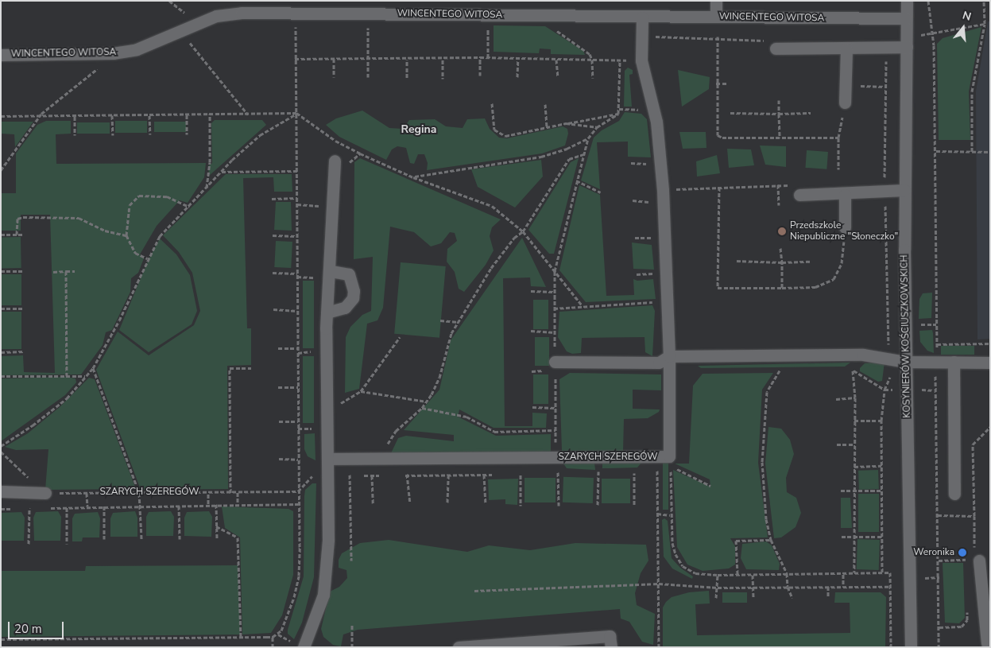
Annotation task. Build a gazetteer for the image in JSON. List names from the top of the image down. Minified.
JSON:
{"streets":{"street":["WINCENTEGO WITOSA","KOSYNIERÓW KOŚCIUSZKOWSKICH","SZARYCH SZEREGÓW"]},"crossings":[["WINCENTEGO WITOSA","KOSYNIERÓW KOŚCIUSZKOWSKICH"]],"districts":["Regina"],"places":["Przedszkole Niepubliczne \"Słoneczko\"","Weronika"],"scale_bar":"20 m","north":"top"}
